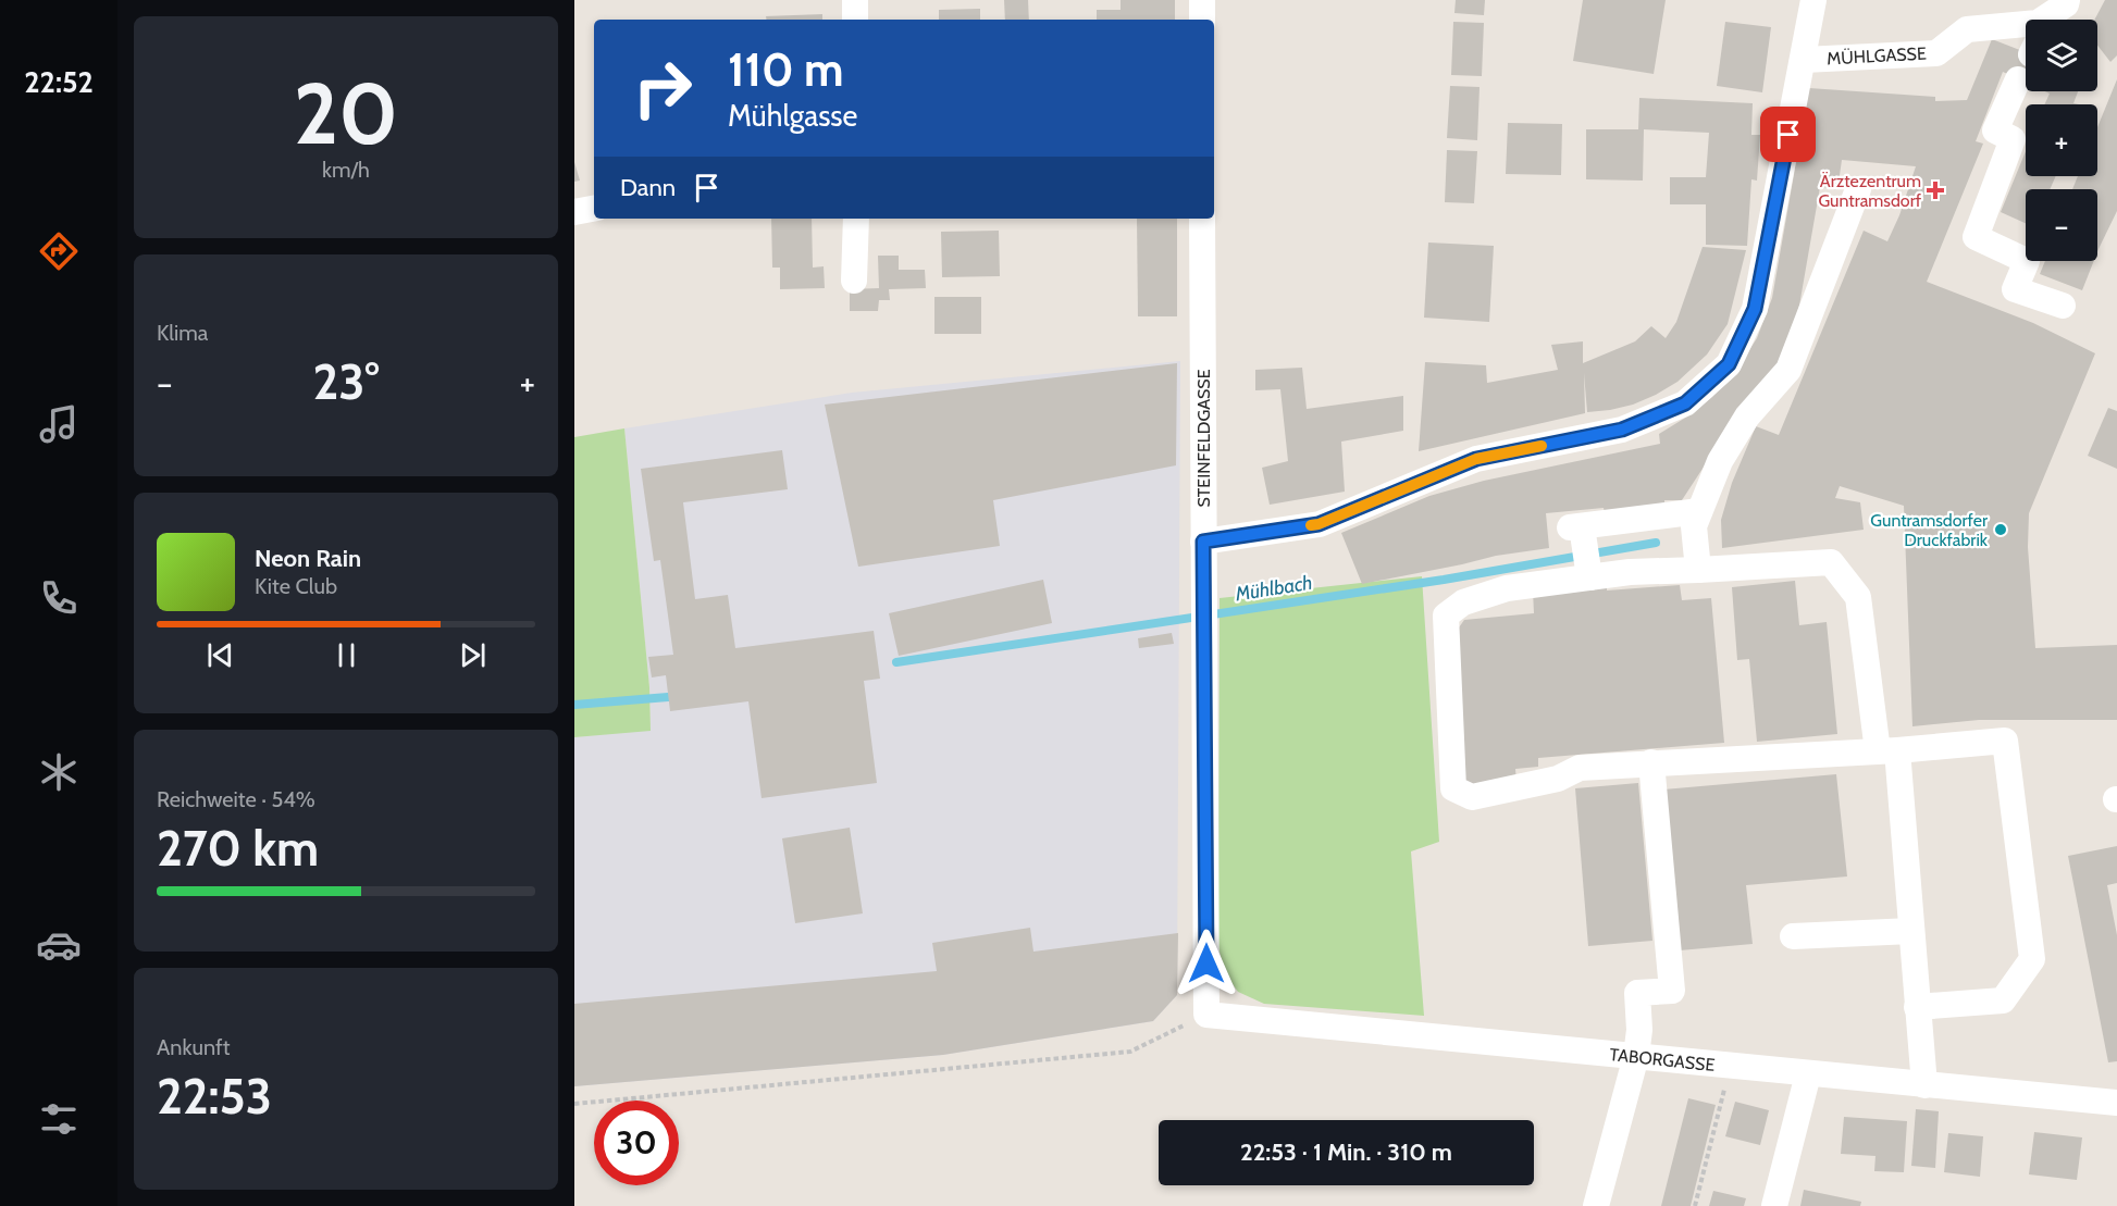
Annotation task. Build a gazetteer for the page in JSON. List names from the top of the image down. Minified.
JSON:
{"streets":{"street":["MÜHLGASSE","STEINFELDGASSE","TABORGASSE"]},"crossings":[["MÜHLGASSE","STEINFELDGASSE"],["STEINFELDGASSE","TABORGASSE"]],"water":["Mühlbach"],"places":{"health":["Ärztezentrum Guntramsdorf"],"other":["Guntramsdorfer Druckfabrik"]},"page":{"tabs":"22:52","tile":[["20","km/h"],"Klima",["Reichweite · 54%","270 km"],["Ankunft","22:53"]],"map_buttons":["+","−"],"turn":["110 m","Mühlgasse"],"then":"Dann","heat":["−","23°","+"],"song":["Neon Rain","Kite Club"],"limit":"30","trip":"22:53 · 1 Min. · 310 m"}}
